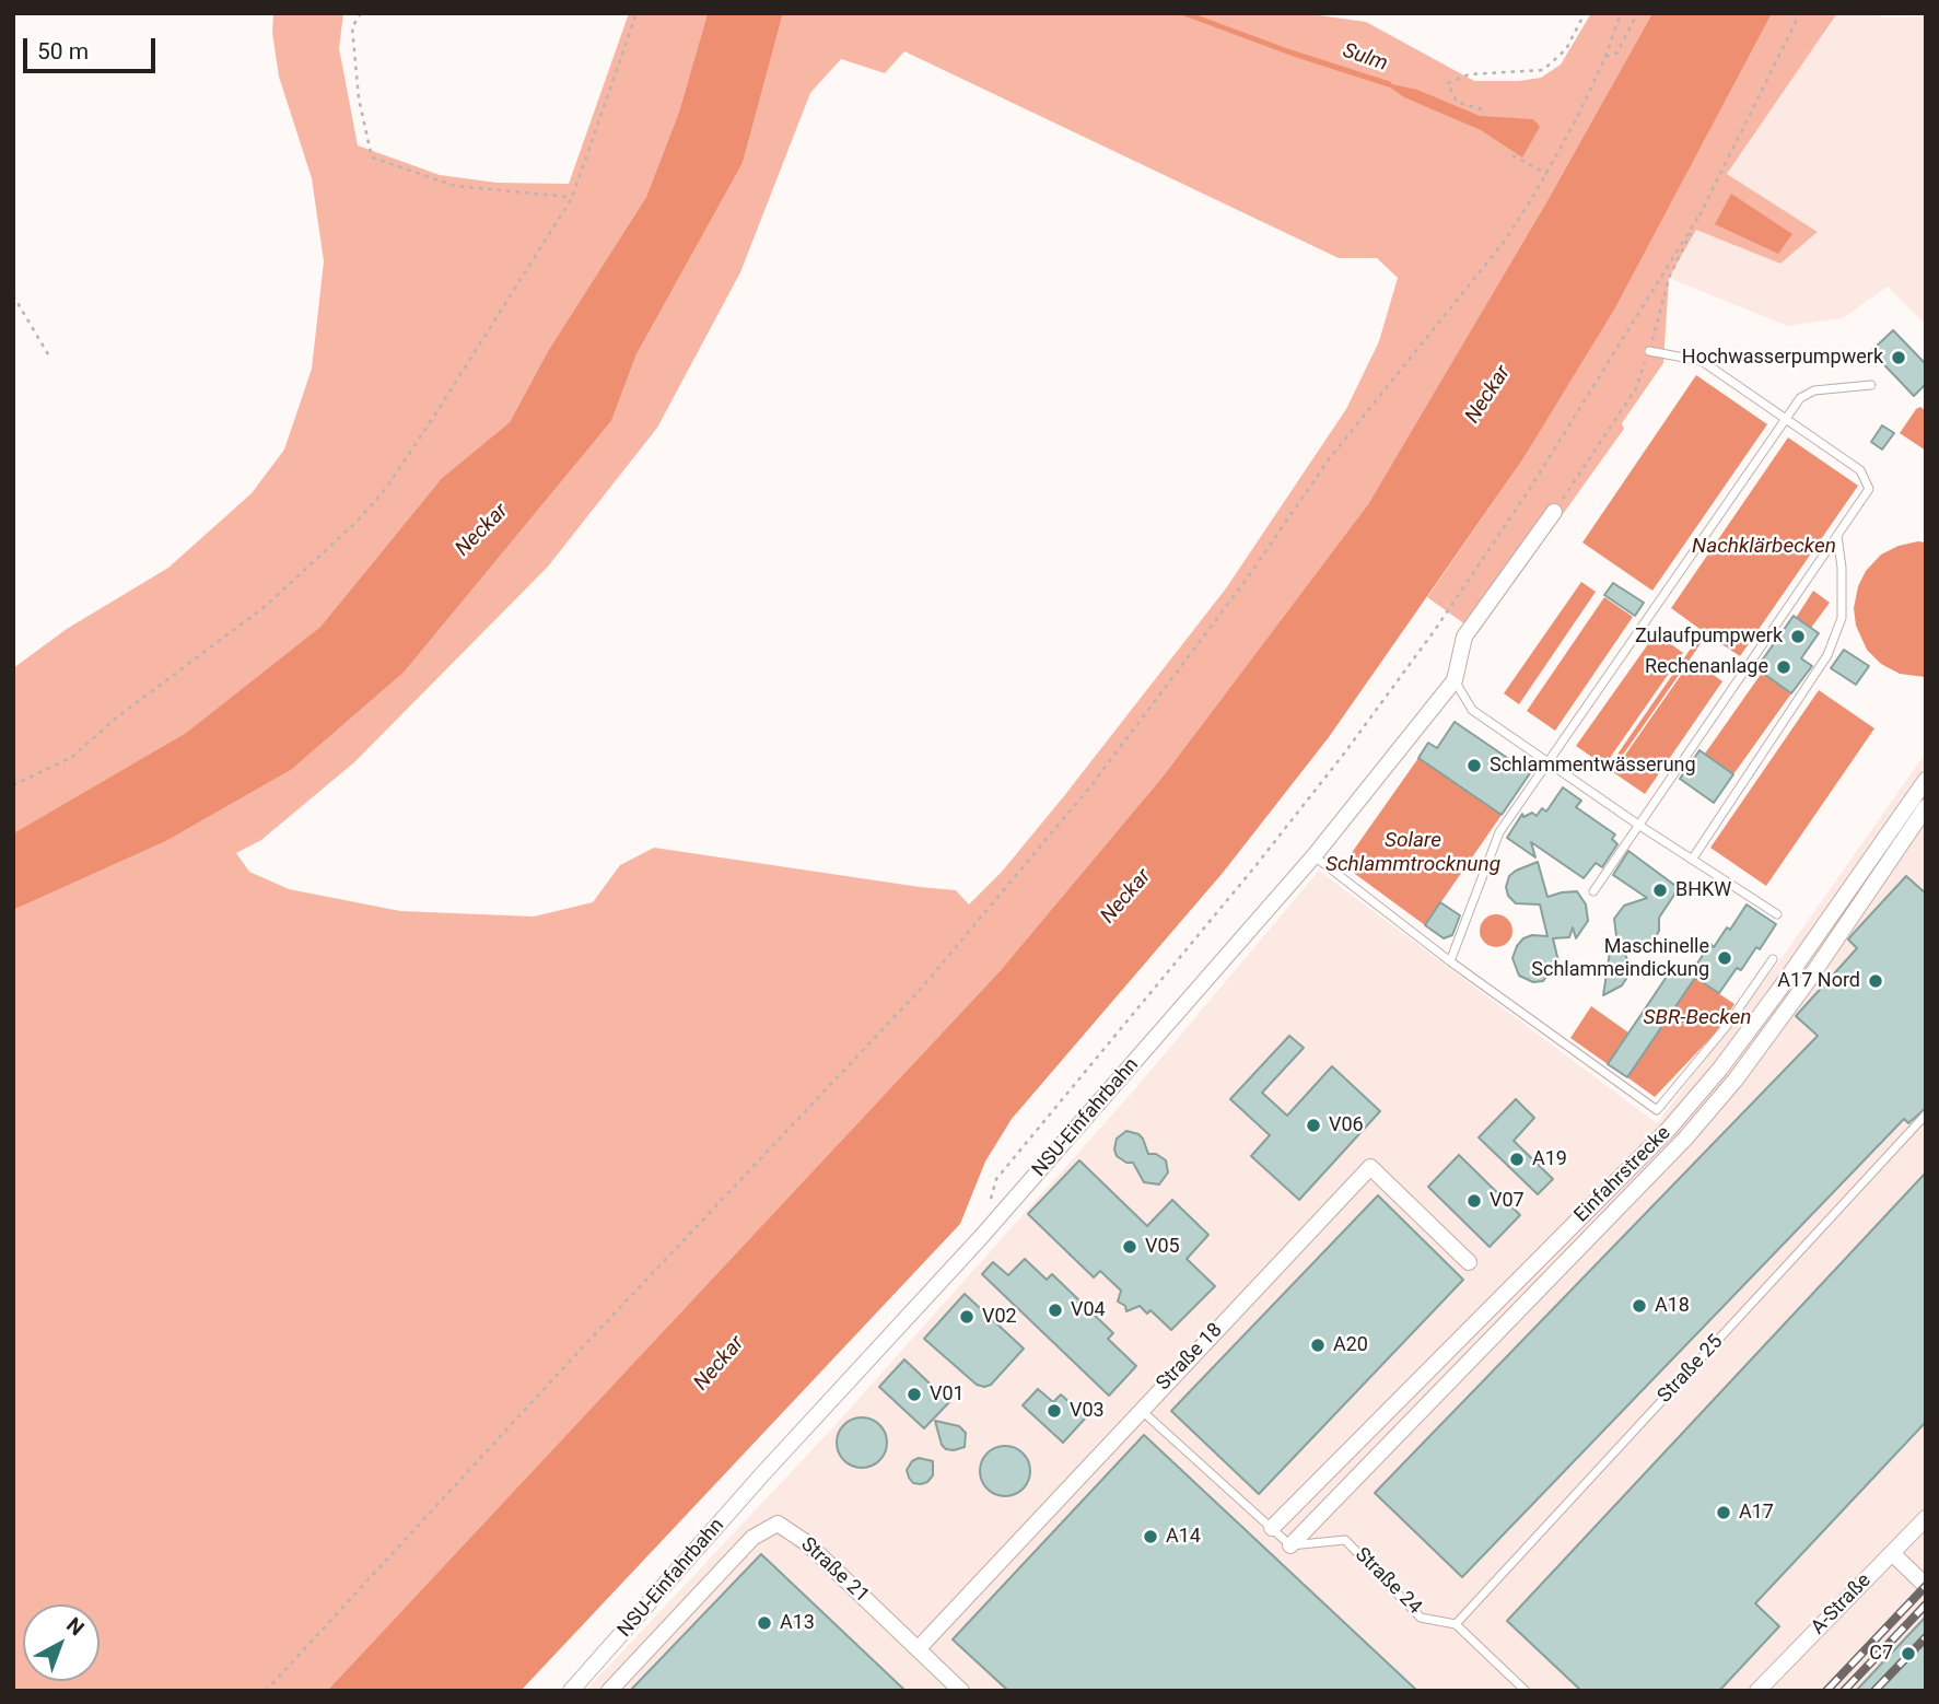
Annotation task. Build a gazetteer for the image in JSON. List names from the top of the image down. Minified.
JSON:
{"streets":{"street":["NSU-Einfahrbahn","Einfahrstrecke","Straße 18","Straße 21","A-Straße"],"lane":["Straße 25","Straße 24"]},"crossings":[["Einfahrstrecke","Straße 24"],["Straße 18","Straße 21"],["Straße 25","Straße 24"]],"water":["Sulm","Neckar","Nachklärbecken","Solare Schlammtrocknung","SBR-Becken"],"places":["Hochwasserpumpwerk","Zulaufpumpwerk","Rechenanlage","Schlammentwässerung","BHKW","Maschinelle Schlammeindickung","A17 Nord","V06","A19","V07","V05","A18","V04","V02","A20","V01","V03","A17","A14","A13","C7"],"scale_bar":"50 m","north":"top right"}
